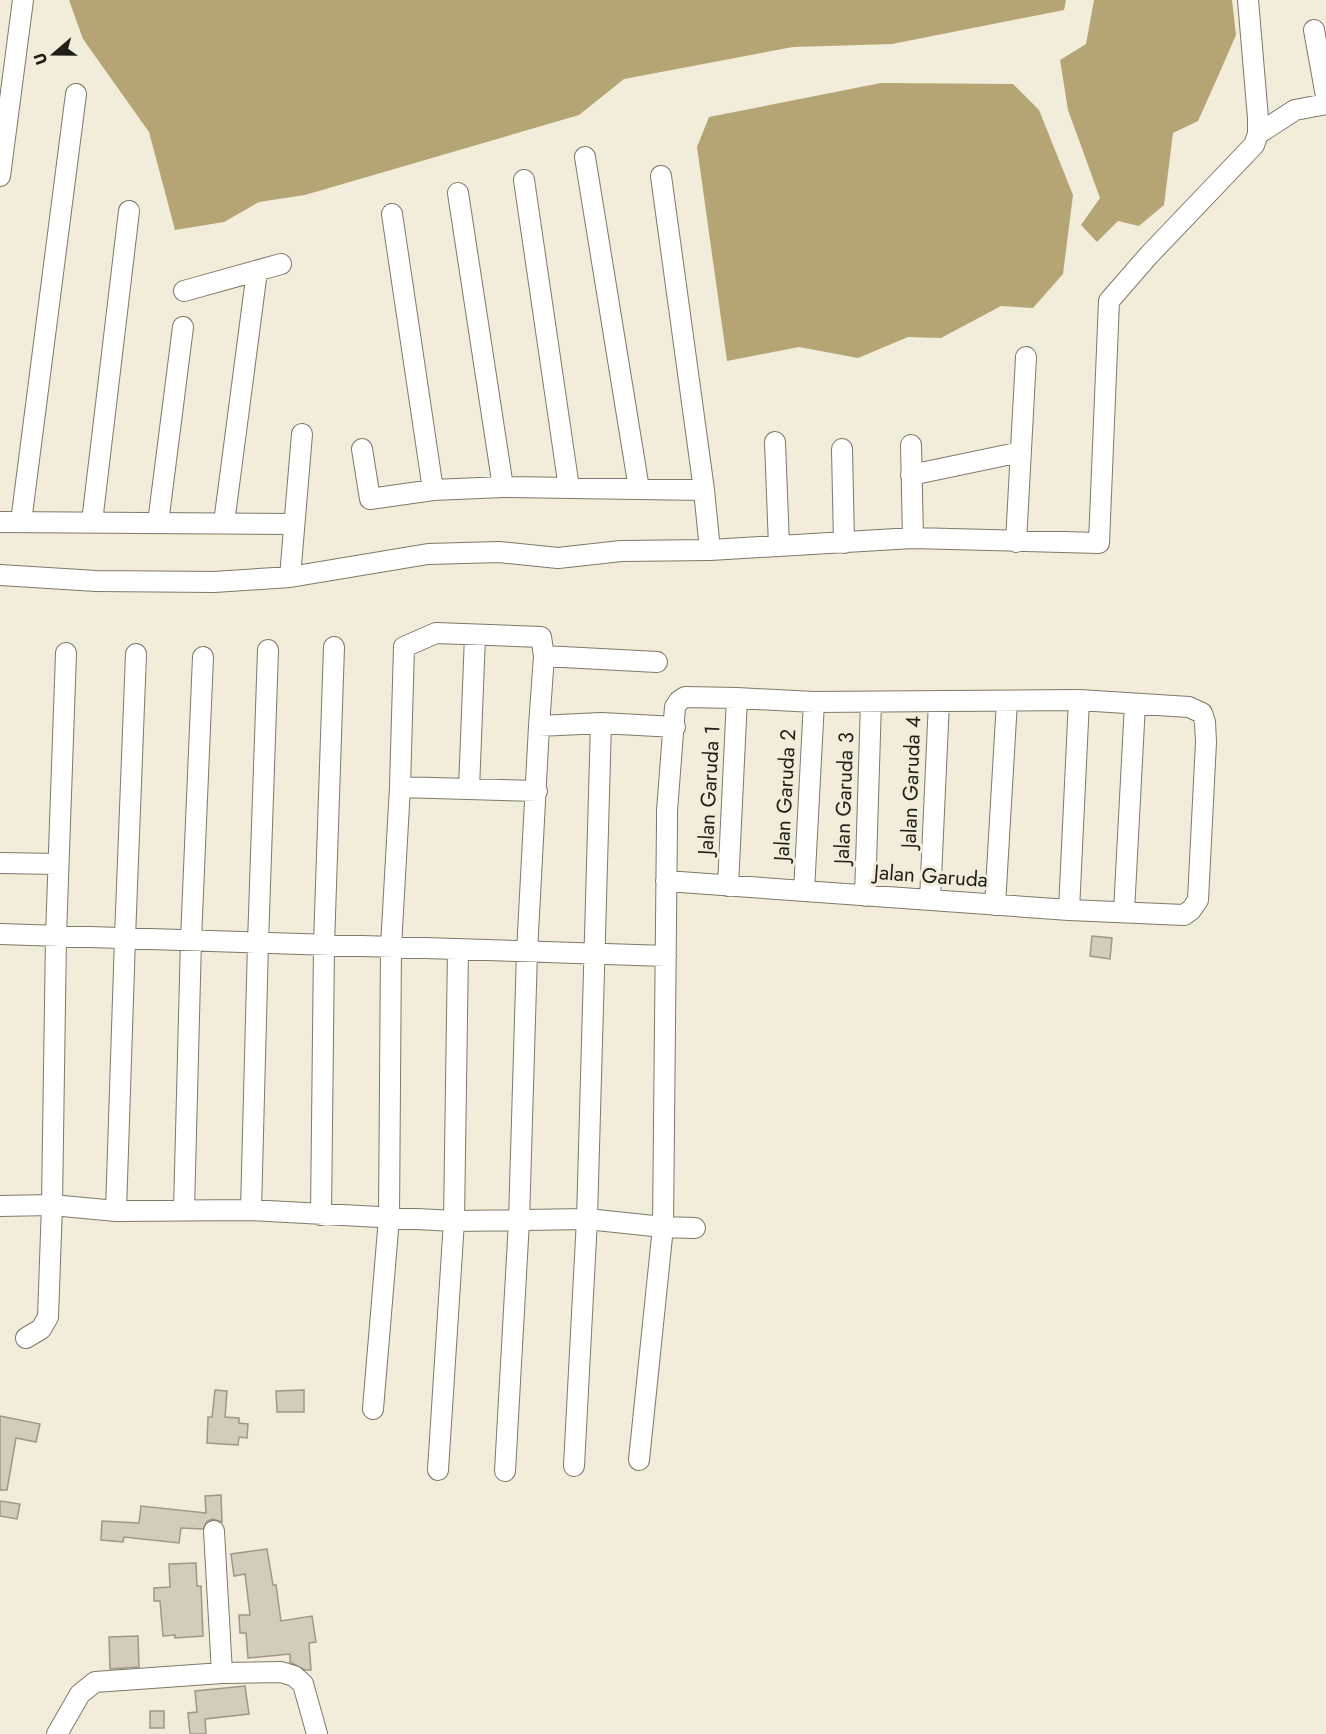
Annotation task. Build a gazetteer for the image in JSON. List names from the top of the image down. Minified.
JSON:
{"streets":{"street":["Jalan Garuda 4","Jalan Garuda 1","Jalan Garuda 2","Jalan Garuda 3","Jalan Garuda"]},"crossings":[["Jalan Garuda 4","Jalan Garuda"],["Jalan Garuda 1","Jalan Garuda"],["Jalan Garuda 2","Jalan Garuda"],["Jalan Garuda 3","Jalan Garuda"]],"north":"left"}
